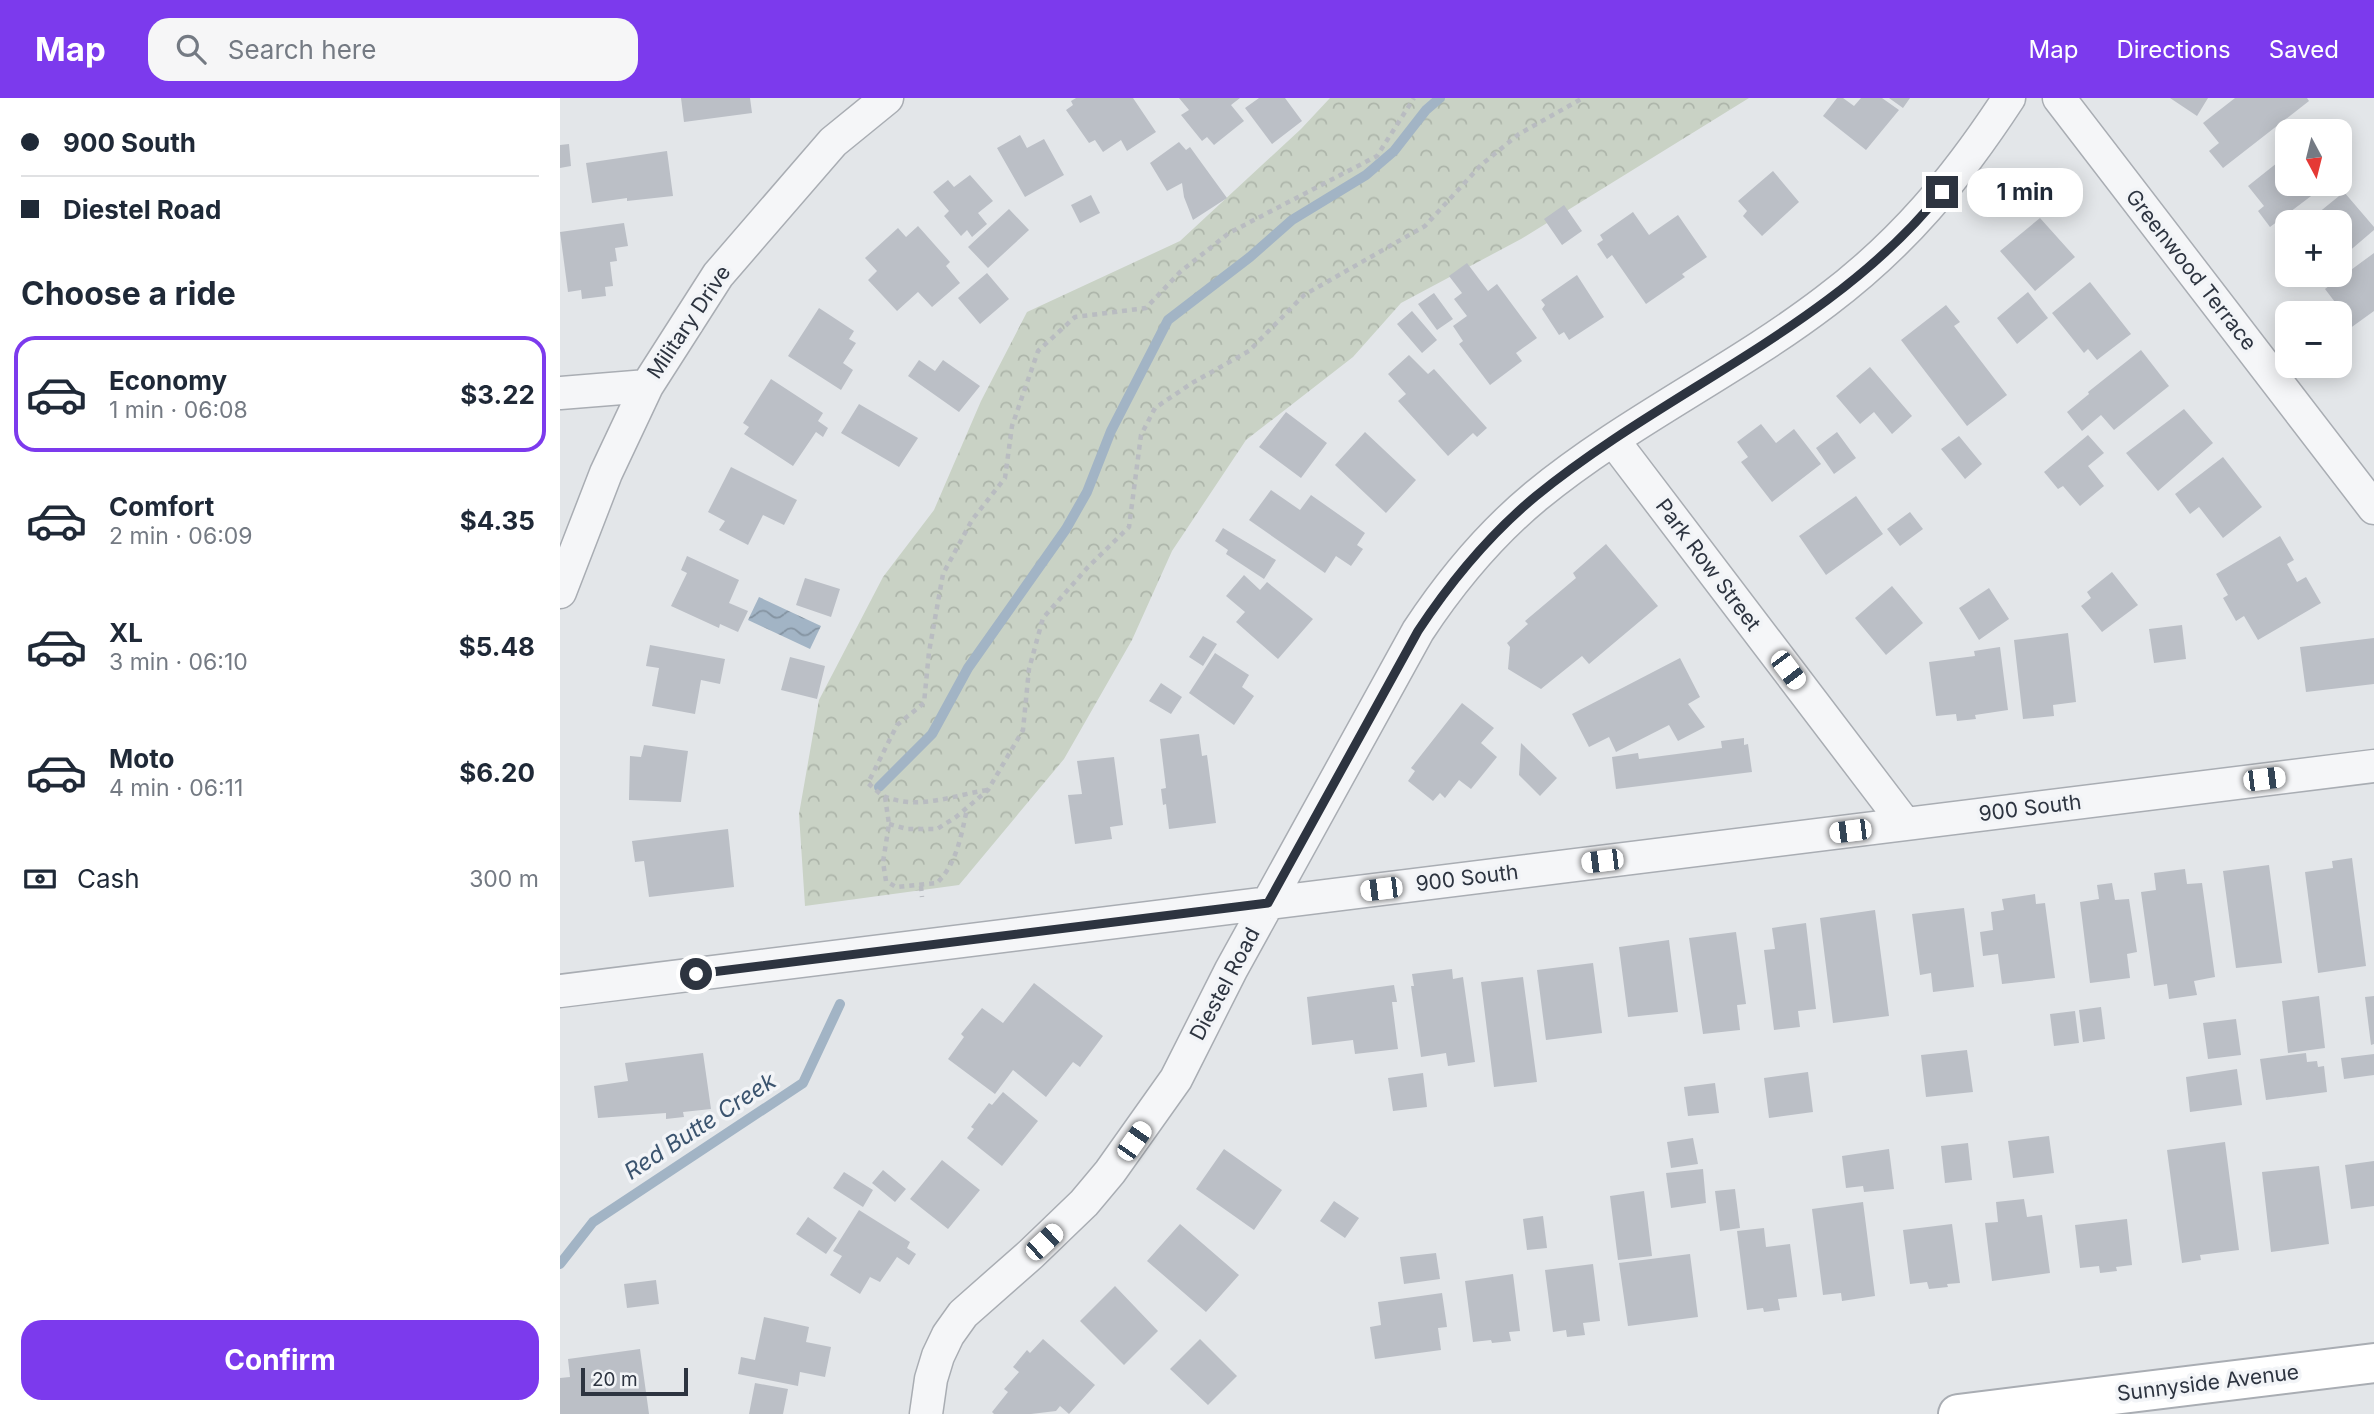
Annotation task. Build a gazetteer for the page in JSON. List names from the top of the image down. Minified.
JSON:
{"streets":{"main road":["Sunnyside Avenue"],"street":["Greenwood Terrace","Military Drive","Park Row Street","900 South","Diestel Road"]},"crossings":[["Park Row Street","900 South"],["Park Row Street","Diestel Road"],["900 South","Diestel Road"]],"water":["Red Butte Creek"],"scale_bar":"20 m","north":"bottom","page":{"header":"Map","search":"Search here","nav":["Map","Directions","Saved"],"banner":["900 South","Diestel Road"],"map_buttons":["+","−"],"bubble":"1 min","heading":"Choose a ride","list":[{"name":"Economy","note":"1 min · 06:08","value":"$3.22"},{"name":"Comfort","note":"2 min · 06:09","value":"$4.35"},{"name":"XL","note":"3 min · 06:10","value":"$5.48"},{"name":"Moto","note":"4 min · 06:11","value":"$6.20"}],"pay":["Cash","300 m"],"buttons":"Confirm","scale":"20 m"}}
